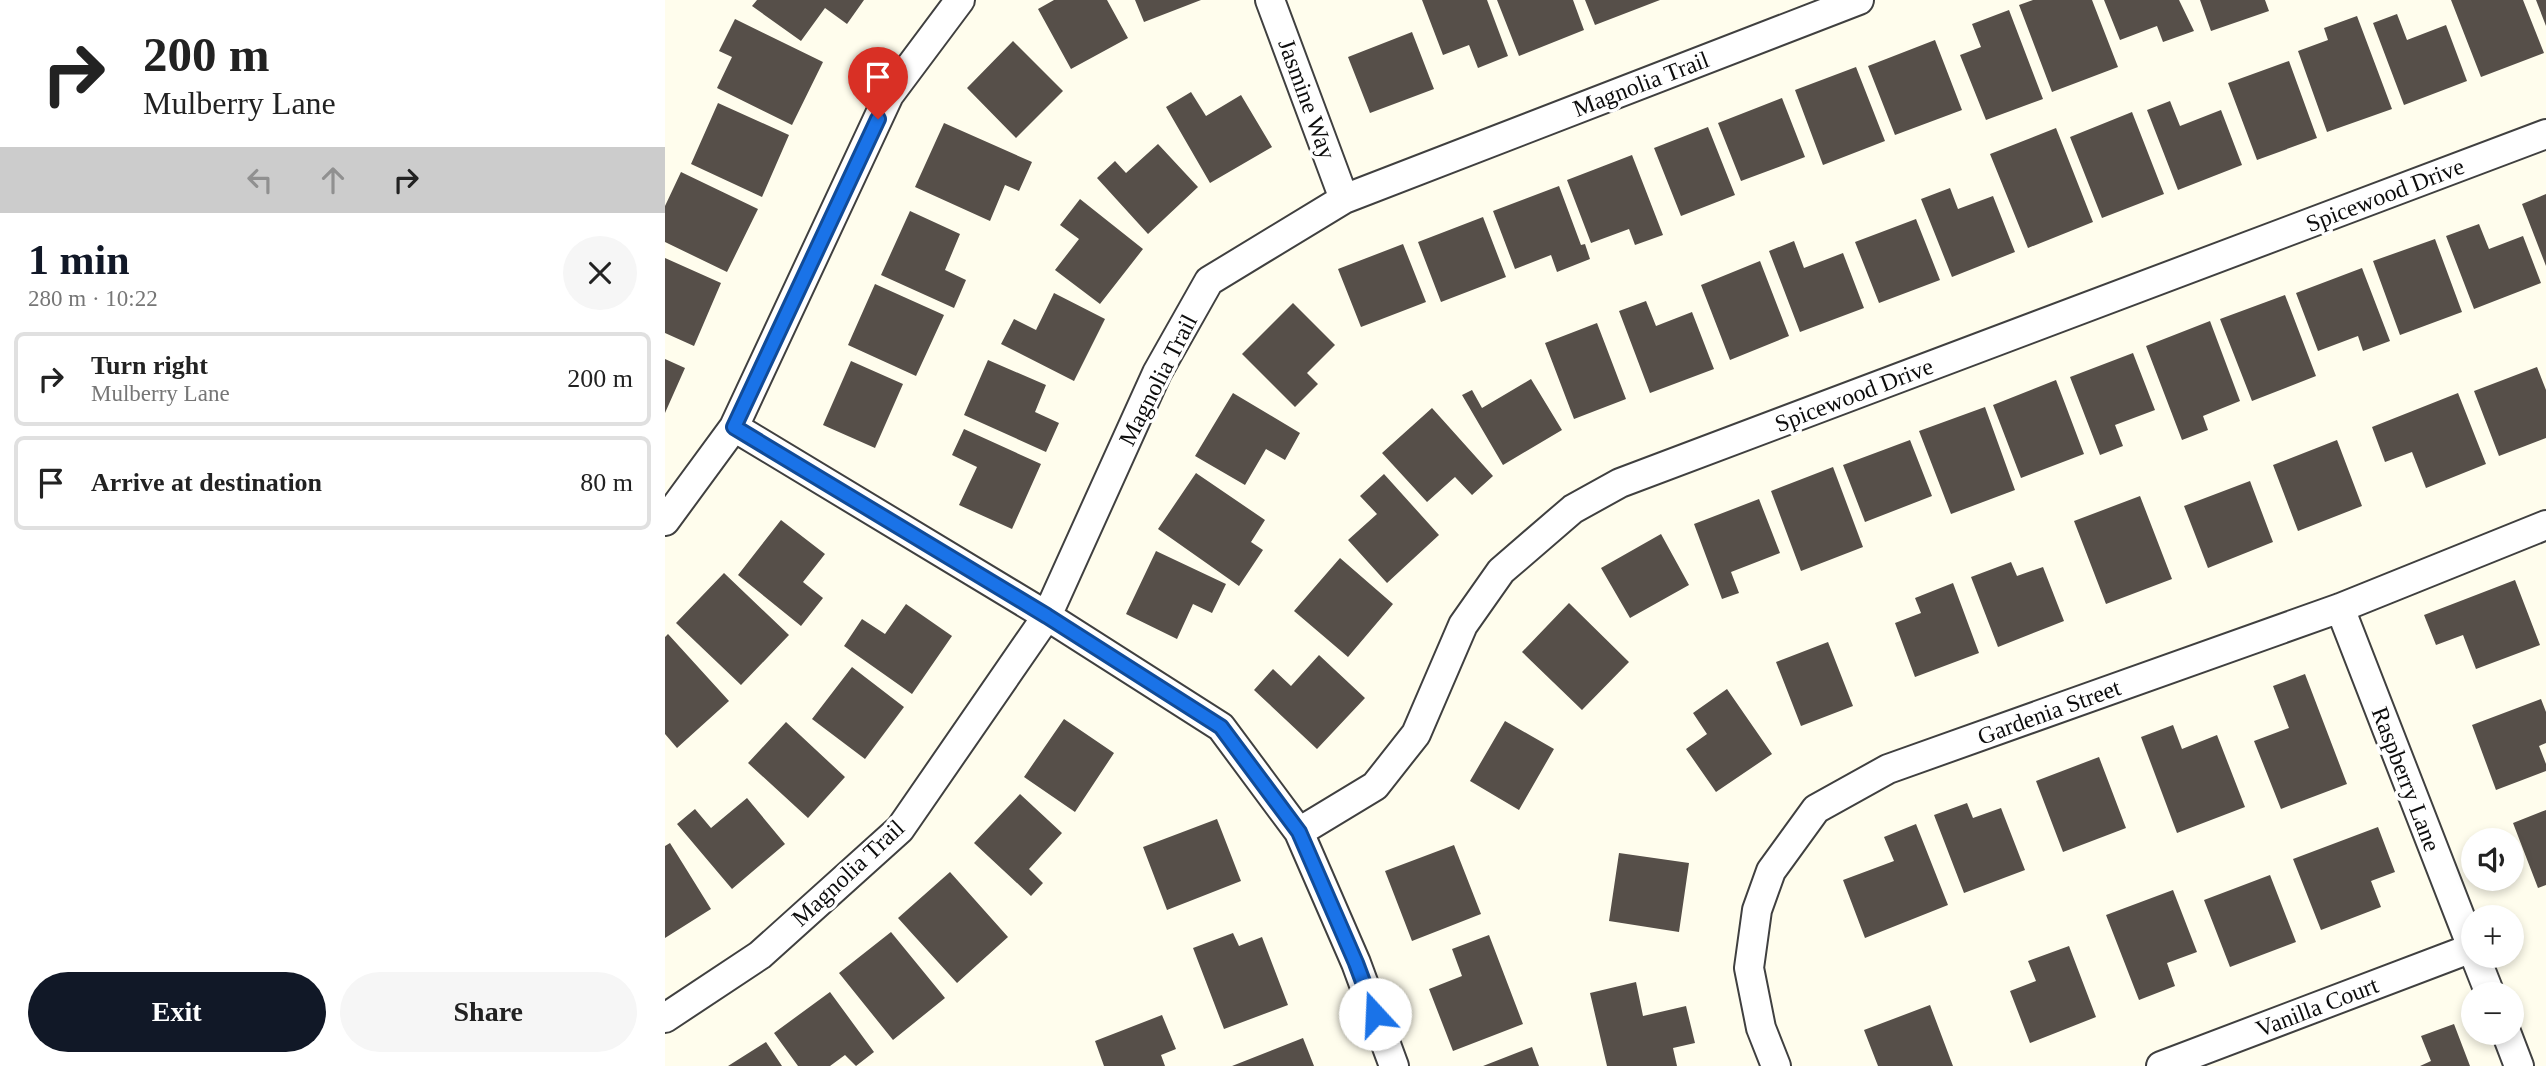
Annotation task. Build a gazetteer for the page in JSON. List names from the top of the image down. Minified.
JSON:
{"streets":{"street":["Magnolia Trail","Jasmine Way","Spicewood Drive","Gardenia Street","Raspberry Lane","Vanilla Court"]},"crossings":[["Magnolia Trail","Jasmine Way"],["Gardenia Street","Raspberry Lane"]],"page":{"turn":["200 m","Mulberry Lane"],"heading":["1 min","280 m · 10:22"],"list":[{"name":"Turn right","note":"Mulberry Lane","value":"200 m"},{"name":"Arrive at destination","value":"80 m"}],"map_buttons":["+","−"],"buttons":["Exit","Share"]}}
